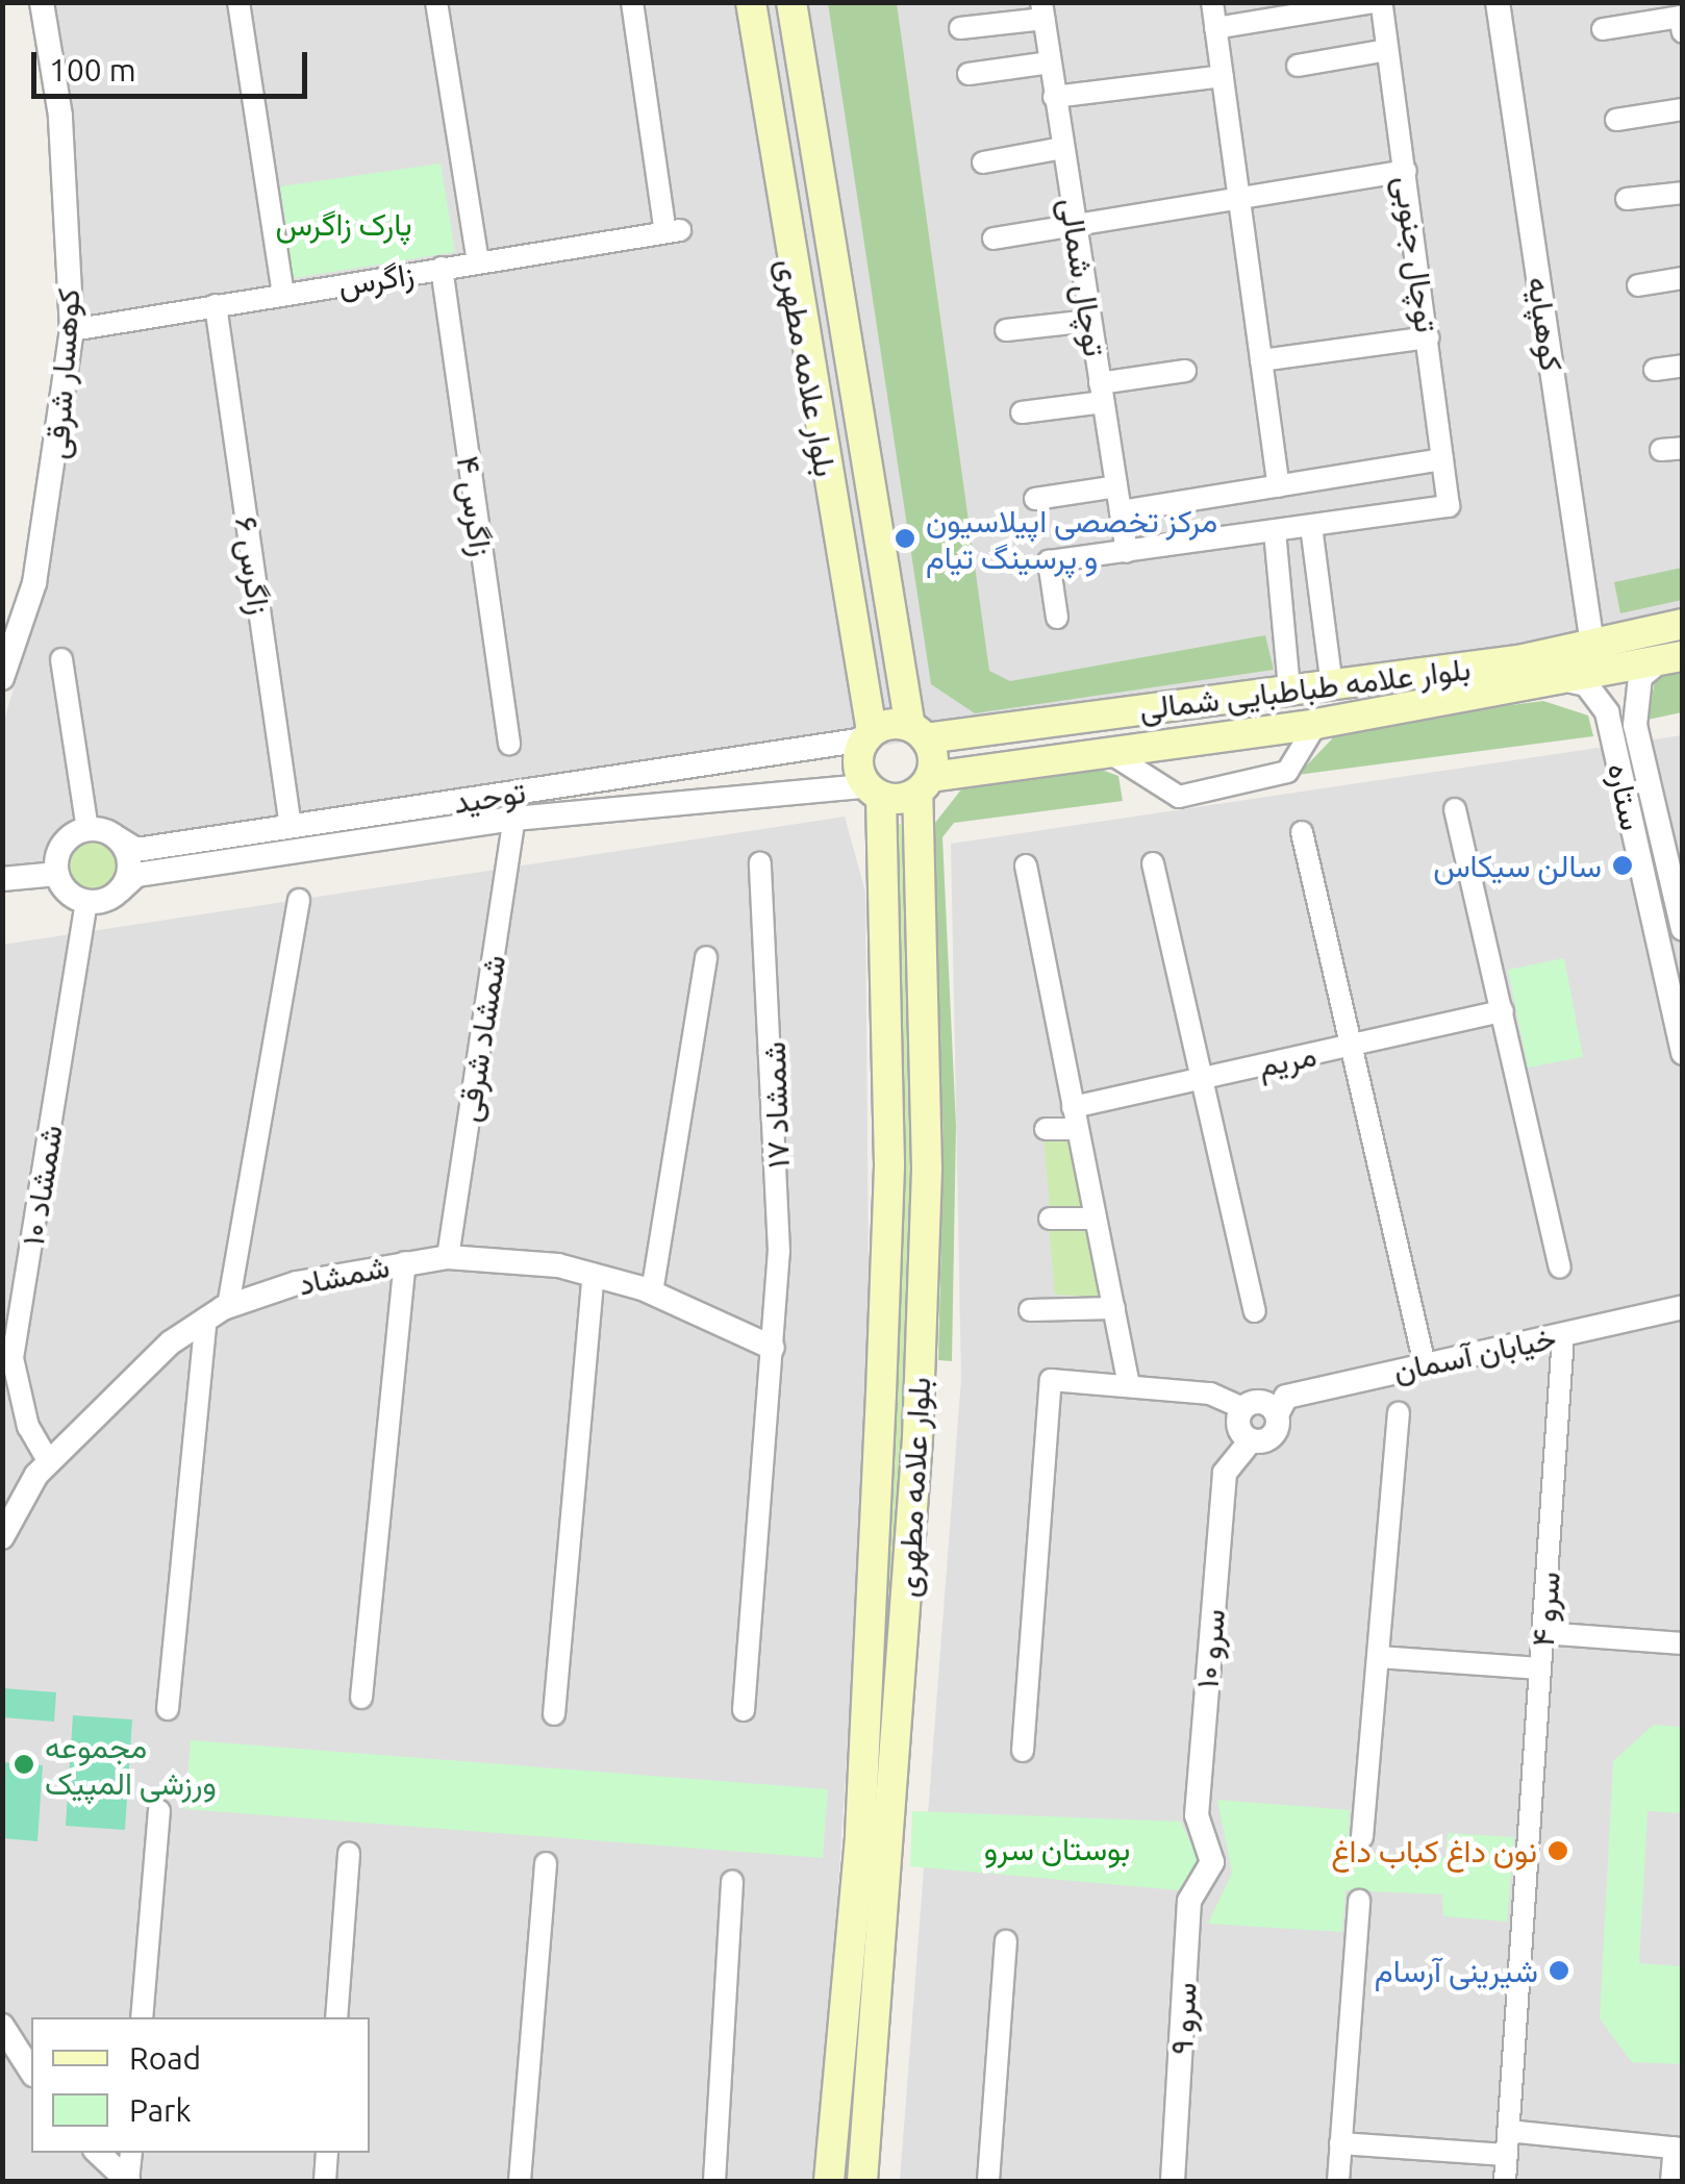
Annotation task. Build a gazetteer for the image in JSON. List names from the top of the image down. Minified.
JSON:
{"streets":{"main road":["بلوار علامه مطهری","بلوار علامه طباطبایی شمالی"],"street":["توچال جنوبی","توچال شمالی","زاگرس","کوهپایه","کوهسار شرقی","زاگرس ۴","زاگرس ۶","توحید","ستاره","شمشاد شرقی","مریم","شمشاد ۱۷","شمشاد ۱۰","شمشاد","خیابان آسمان","سرو ۴","سرو ۱۰","سرو ۹"]},"crossings":[["زاگرس","کوهسار شرقی"],["زاگرس","زاگرس ۴"],["زاگرس","زاگرس ۶"],["کوهپایه","بلوار علامه طباطبایی شمالی"],["بلوار علامه مطهری","بلوار علامه طباطبایی شمالی"],["بلوار علامه مطهری","توحید"],["زاگرس ۶","توحید"],["بلوار علامه طباطبایی شمالی","توحید"],["بلوار علامه طباطبایی شمالی","ستاره"],["توحید","شمشاد شرقی"],["توحید","شمشاد ۱۰"],["شمشاد شرقی","شمشاد"],["شمشاد ۱۷","شمشاد"],["شمشاد ۱۰","شمشاد"],["خیابان آسمان","سرو ۴"],["خیابان آسمان","سرو ۱۰"],["سرو ۱۰","سرو ۹"]],"parks":["پارک زاگرس","بوستان سرو"],"places":["مرکز تخصصی اپیلاسیون و پرسینگ تیام","سالن سیکاس","مجموعه ورزشی المپیک","نون داغ کباب داغ","شیرینی آرسام"],"legend":["Road","Park"],"scale_bar":"100 m"}
